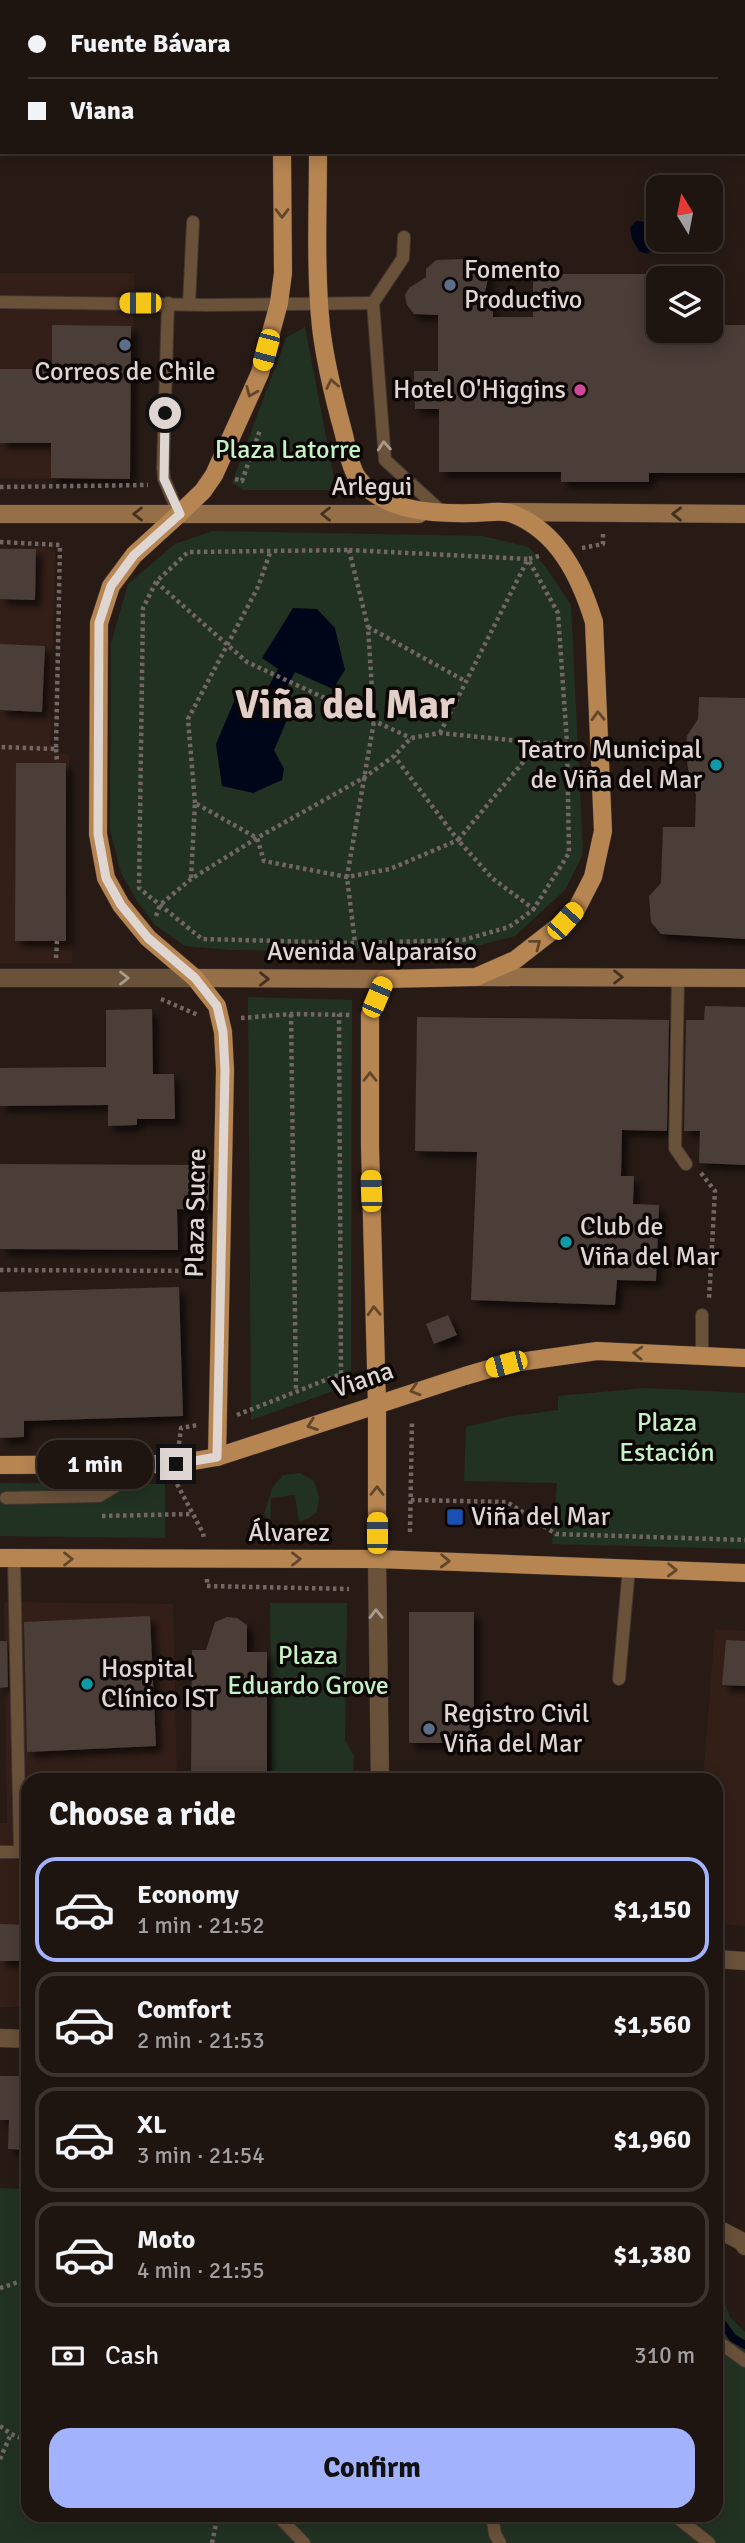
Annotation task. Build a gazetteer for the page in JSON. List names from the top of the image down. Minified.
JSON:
{"streets":{"main road":["Arlegui","Avenida Valparaíso","Plaza Sucre","Viana","Álvarez"]},"crossings":[["Arlegui","Plaza Sucre"],["Avenida Valparaíso","Plaza Sucre"],["Plaza Sucre","Viana"]],"one_way":["Arlegui","Avenida Valparaíso","Viana","Álvarez"],"districts":["Viña del Mar"],"parks":["Plaza Latorre","Plaza Estación","Plaza Eduardo Grove"],"places":{"other":["Fomento Productivo","Correos de Chile","Hotel O'Higgins","Teatro Municipal de Viña del Mar","Club de Viña del Mar","Hospital Clínico IST","Registro Civil Viña del Mar"],"transit":["Viña del Mar"]},"north":"top","page":{"banner":["Fuente Bávara","Viana"],"bubble":"1 min","heading":"Choose a ride","list":[{"name":"Economy","note":"1 min · 21:52","value":"$1,150"},{"name":"Comfort","note":"2 min · 21:53","value":"$1,560"},{"name":"XL","note":"3 min · 21:54","value":"$1,960"},{"name":"Moto","note":"4 min · 21:55","value":"$1,380"}],"pay":["Cash","310 m"],"buttons":"Confirm"}}
